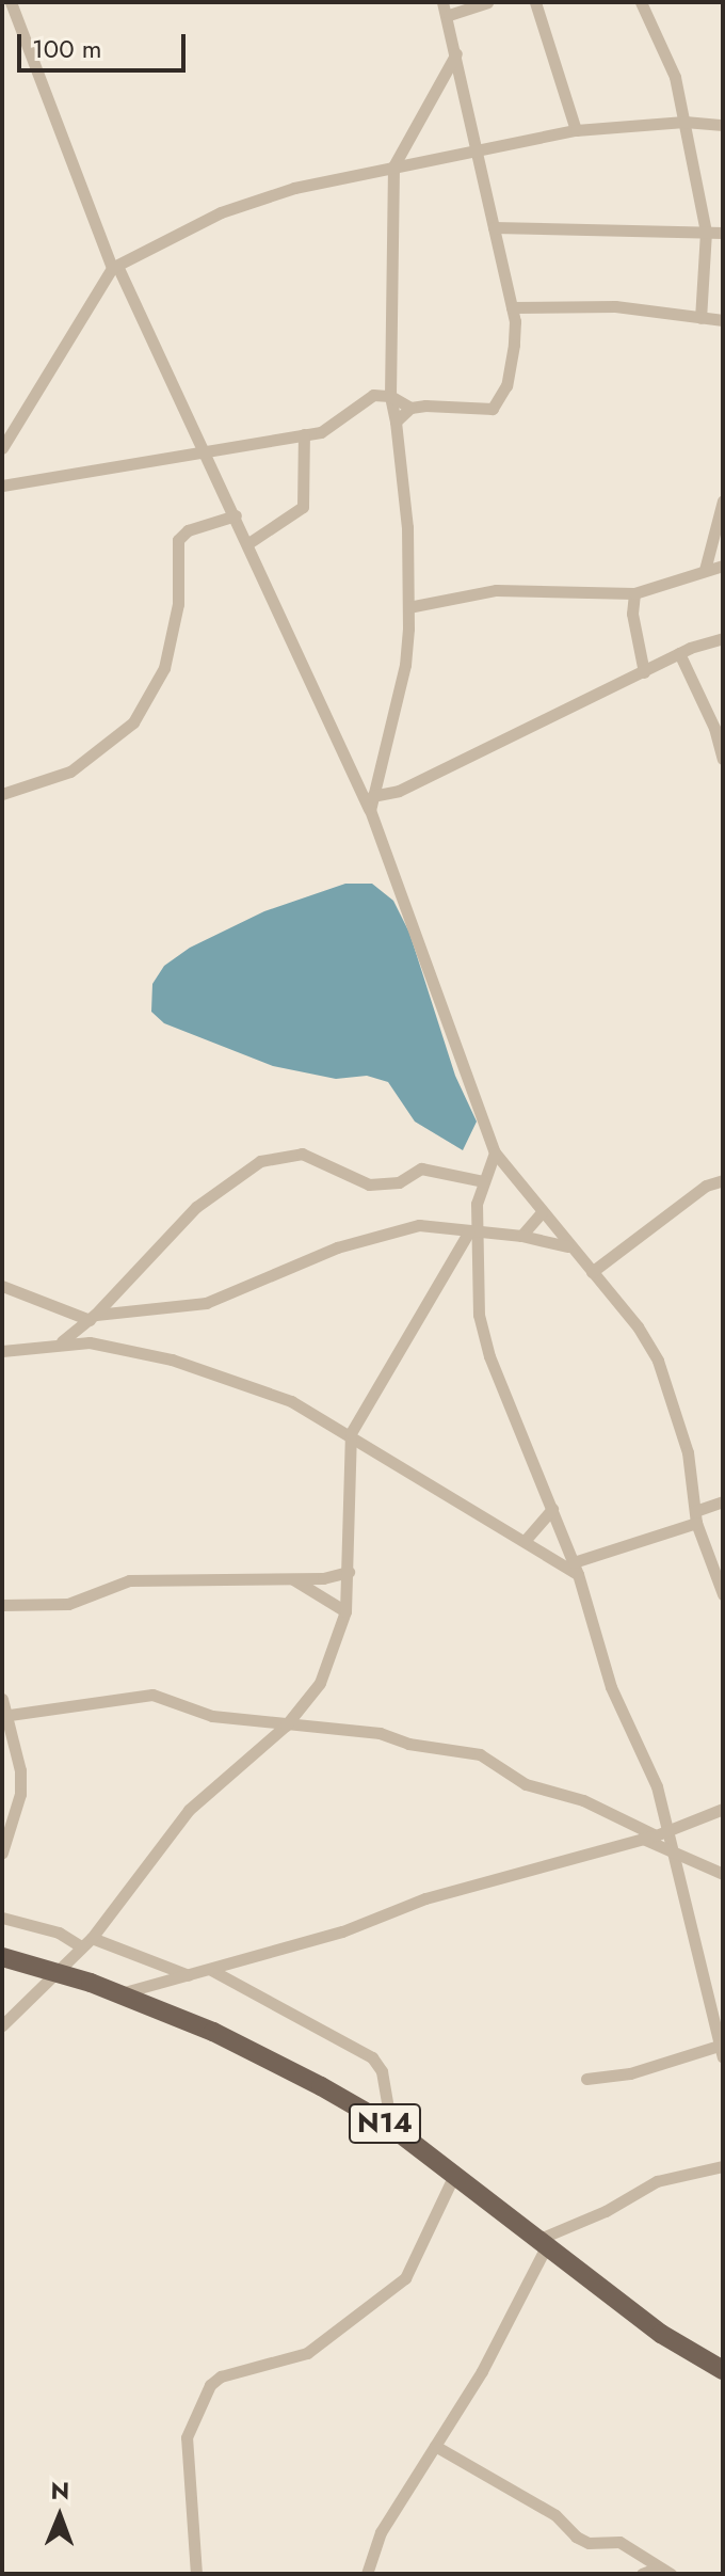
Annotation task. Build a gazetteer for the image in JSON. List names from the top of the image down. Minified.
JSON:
{"streets":{"main road":["N14"]},"scale_bar":"100 m","north":"top"}
